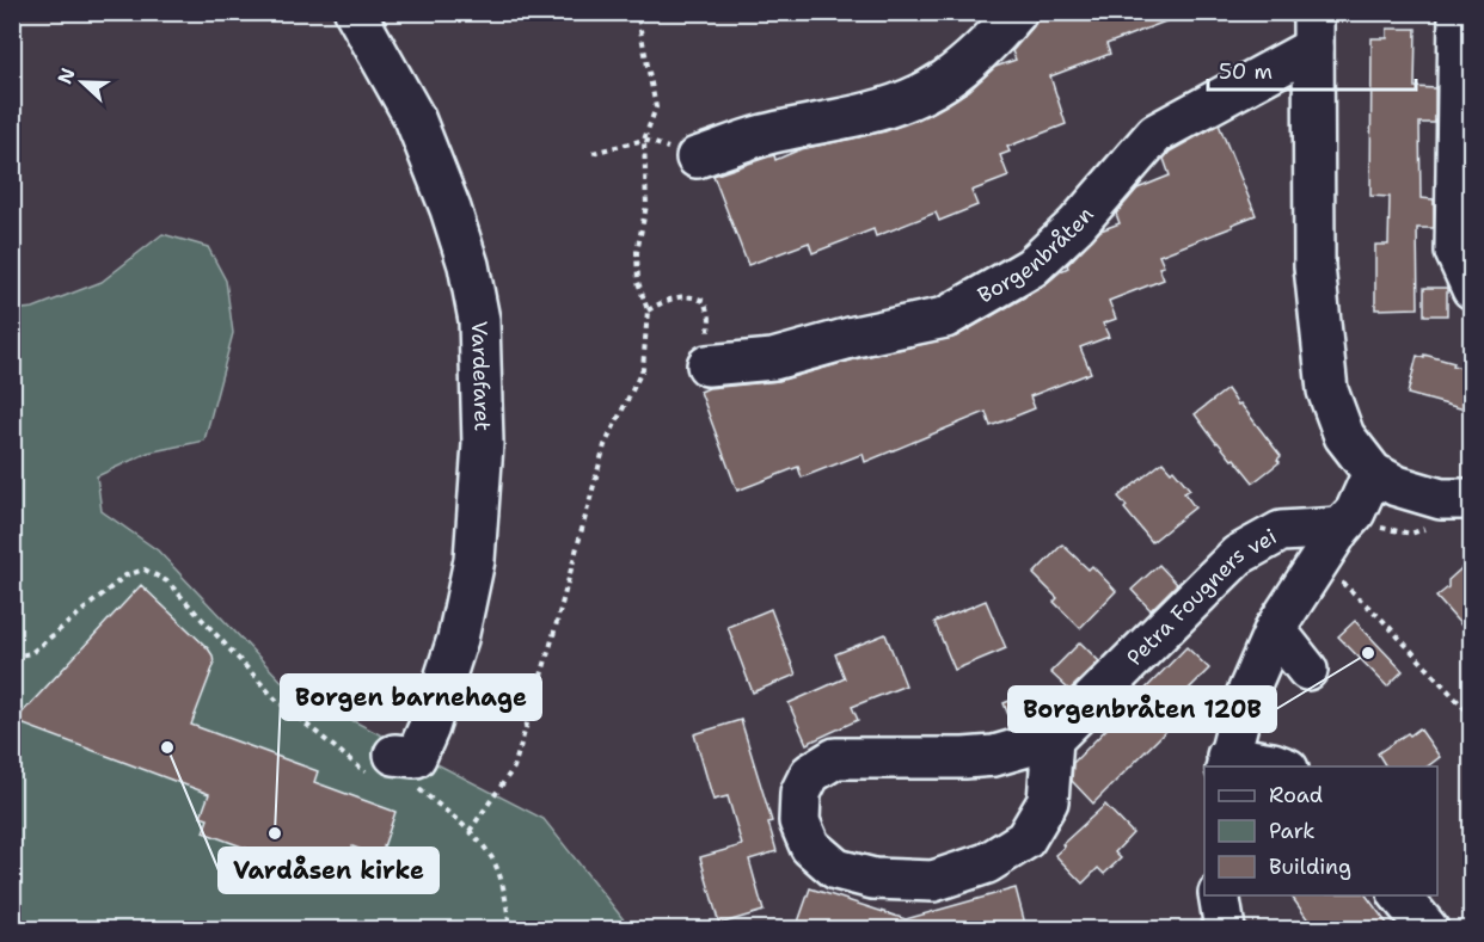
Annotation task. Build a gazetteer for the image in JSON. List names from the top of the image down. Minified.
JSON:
{"streets":{"street":["Borgenbråten","Vardefaret","Petra Fougners vei"]},"places":["Borgenbråten 120B","Vardåsen kirke","Borgen barnehage"],"legend":["Road","Park","Building"],"scale_bar":"50 m","north":"left"}
